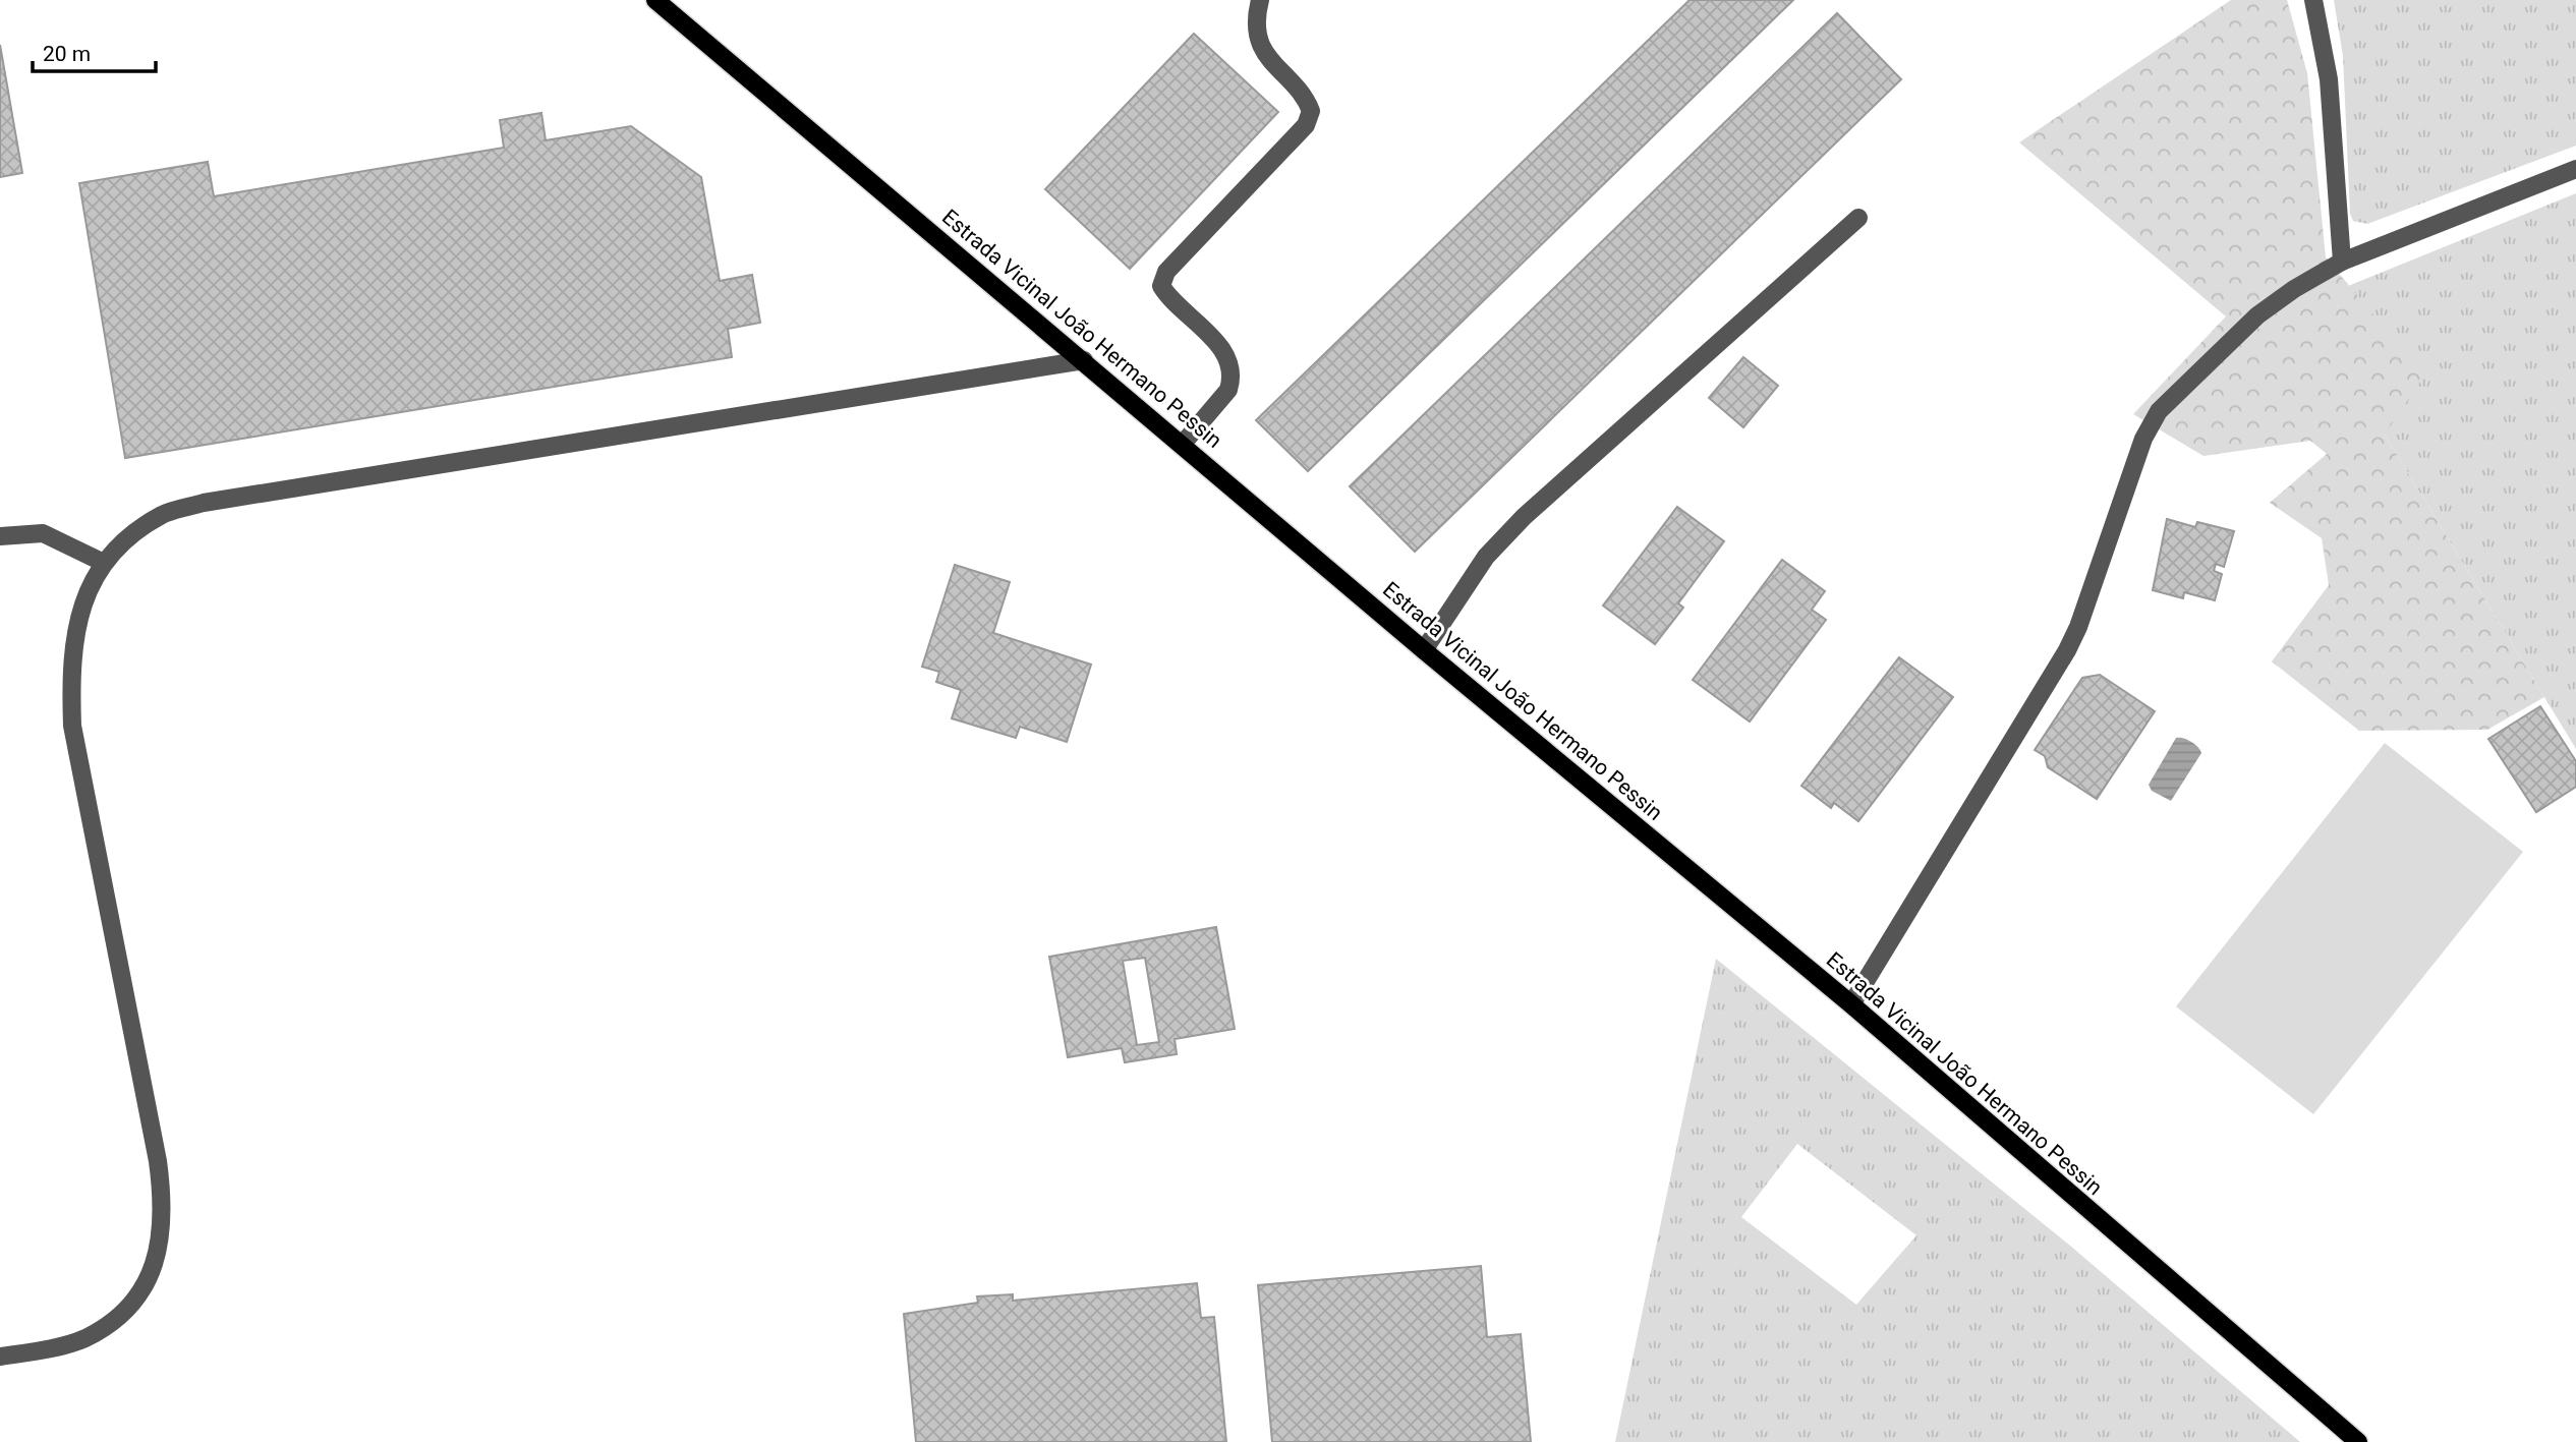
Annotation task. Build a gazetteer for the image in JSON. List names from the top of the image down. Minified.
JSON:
{"streets":{"main road":["Estrada Vicinal João Hermano Pessin"]},"scale_bar":"20 m"}
